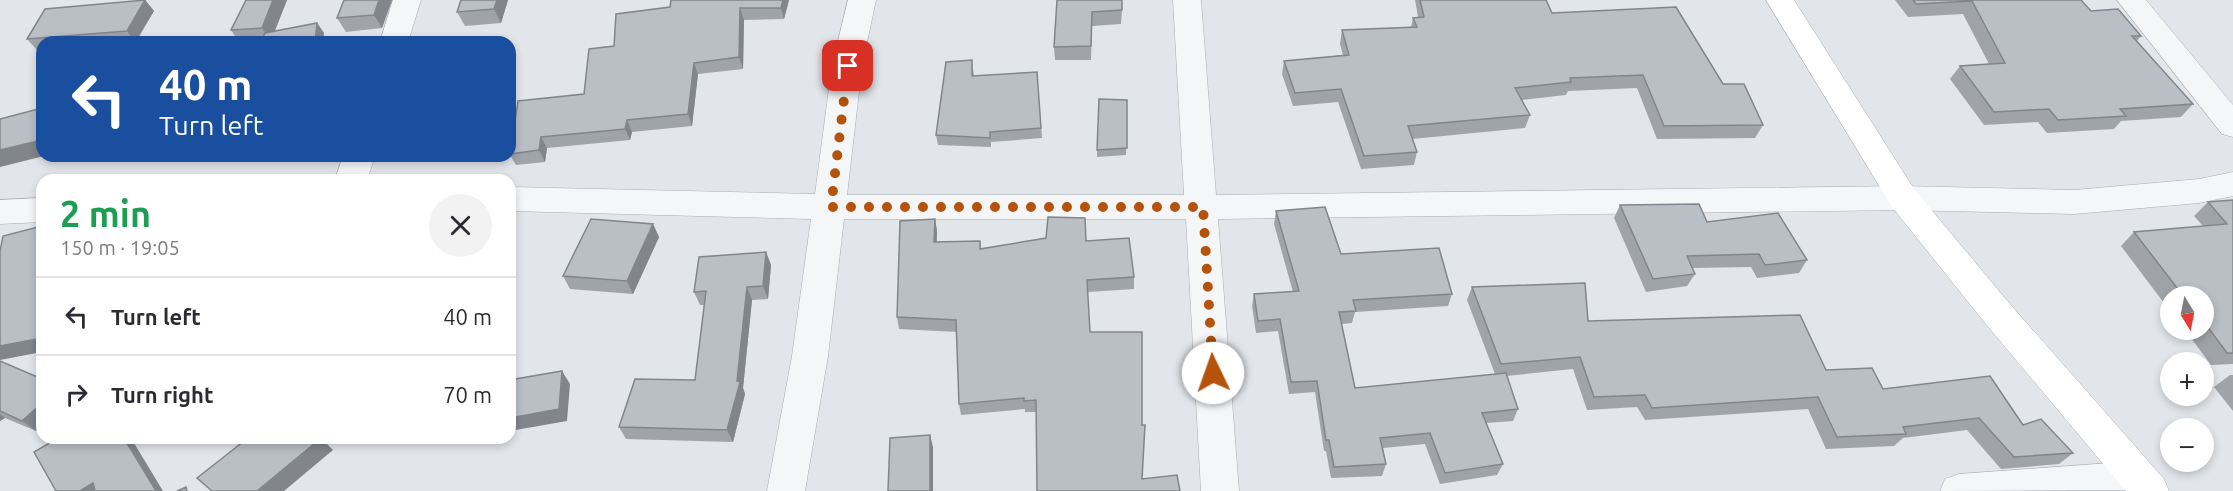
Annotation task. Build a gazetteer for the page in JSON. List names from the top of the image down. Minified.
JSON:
{"north":"bottom","page":{"turn":["40 m","Turn left"],"heading":["2 min","150 m · 19:05"],"list":[{"name":"Turn left","value":"40 m"},{"name":"Turn right","value":"70 m"}],"map_buttons":["+","−"]}}
